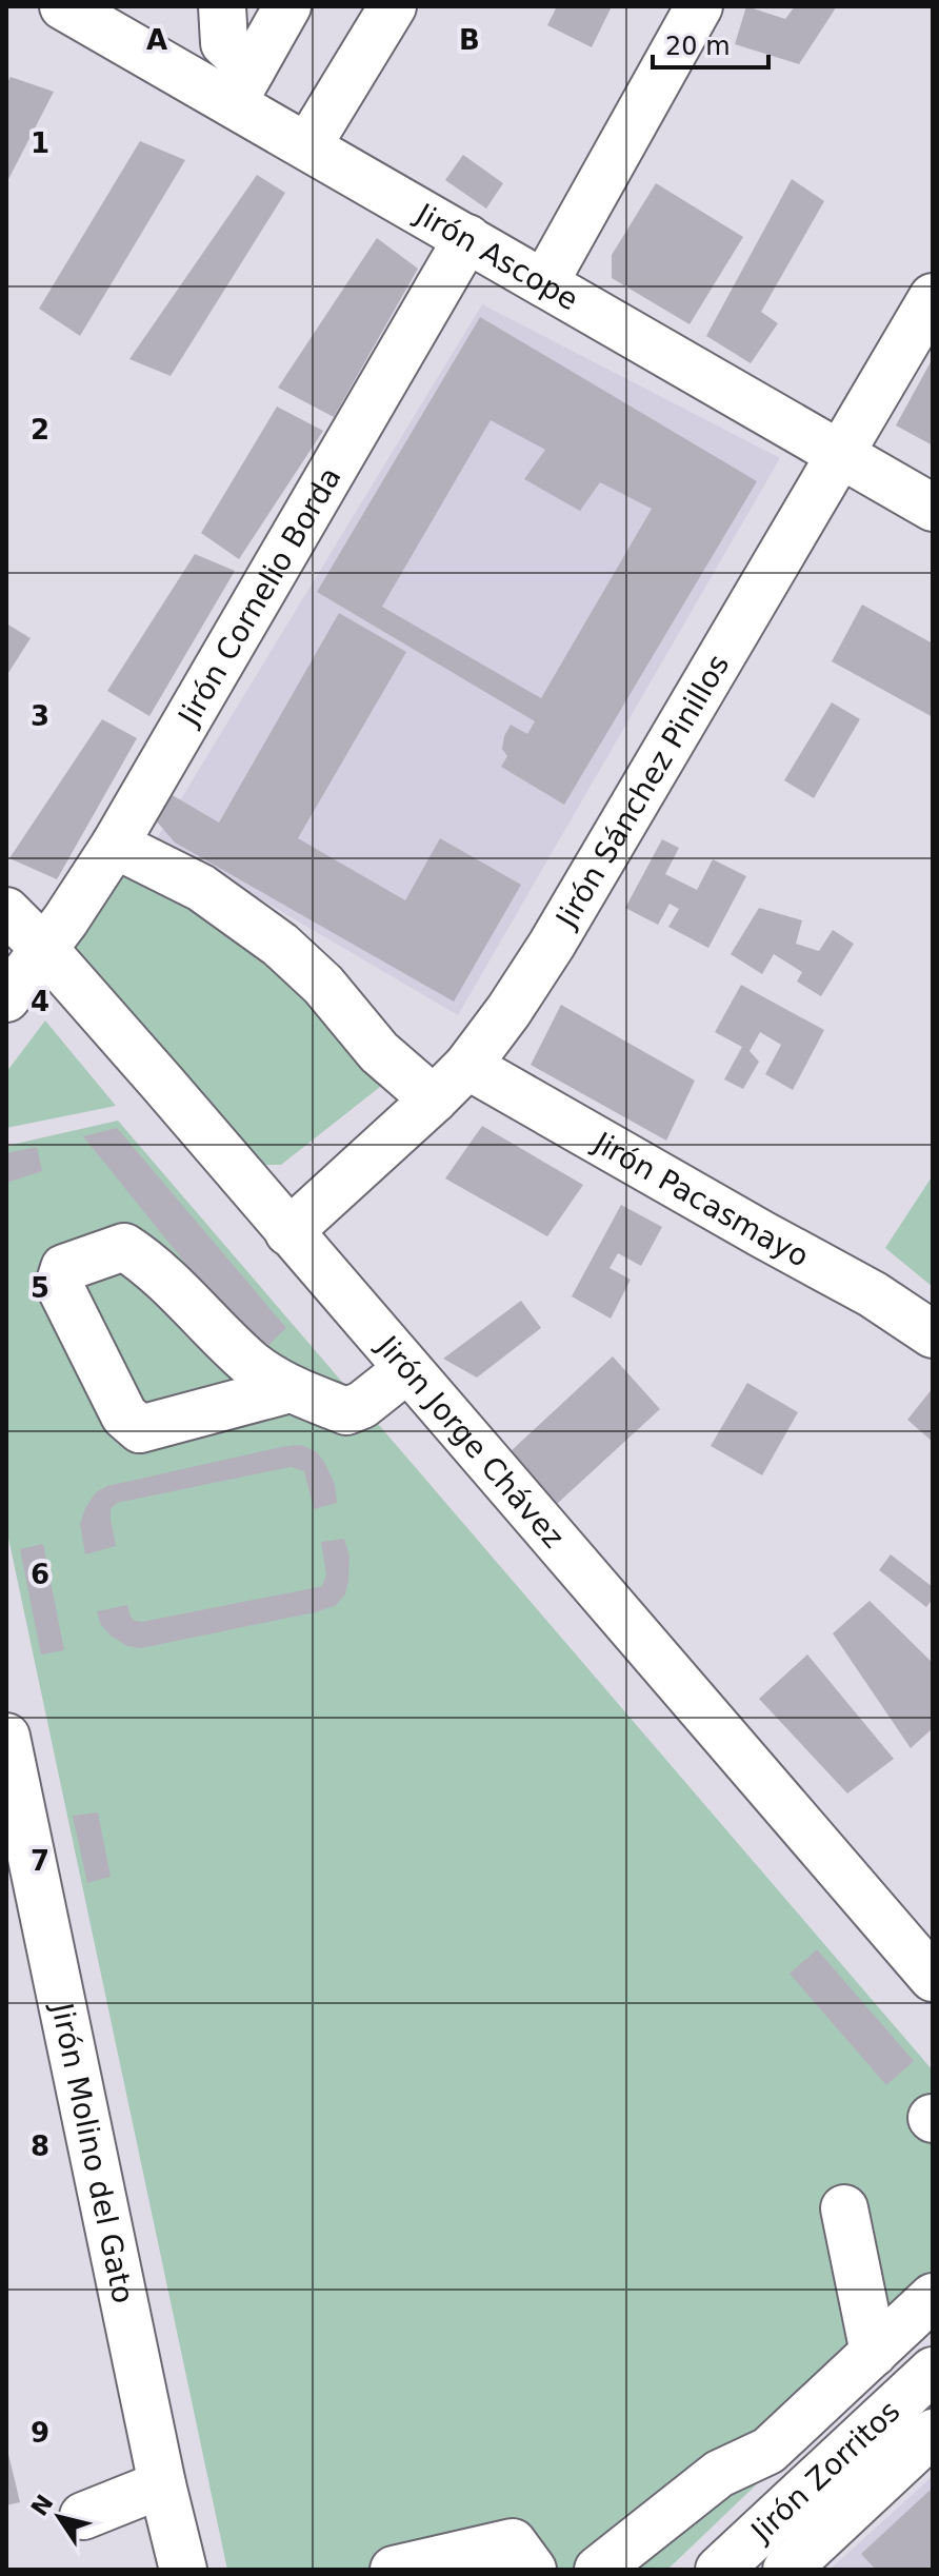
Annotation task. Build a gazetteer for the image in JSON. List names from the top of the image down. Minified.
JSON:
{"streets":{"street":["Jirón Ascope","Jirón Cornelio Borda","Jirón Sánchez Pinillos","Jirón Pacasmayo","Jirón Jorge Chávez","Jirón Molino del Gato","Jirón Zorritos"]},"crossings":[["Jirón Ascope","Jirón Cornelio Borda"],["Jirón Ascope","Jirón Sánchez Pinillos"],["Jirón Cornelio Borda","Jirón Jorge Chávez"],["Jirón Sánchez Pinillos","Jirón Pacasmayo"],["Jirón Sánchez Pinillos","Jirón Jorge Chávez"]],"scale_bar":"20 m","north":"top left","grid":{"columns":["A","B"],"rows":["1","2","3","4","5","6","7","8","9"]}}
